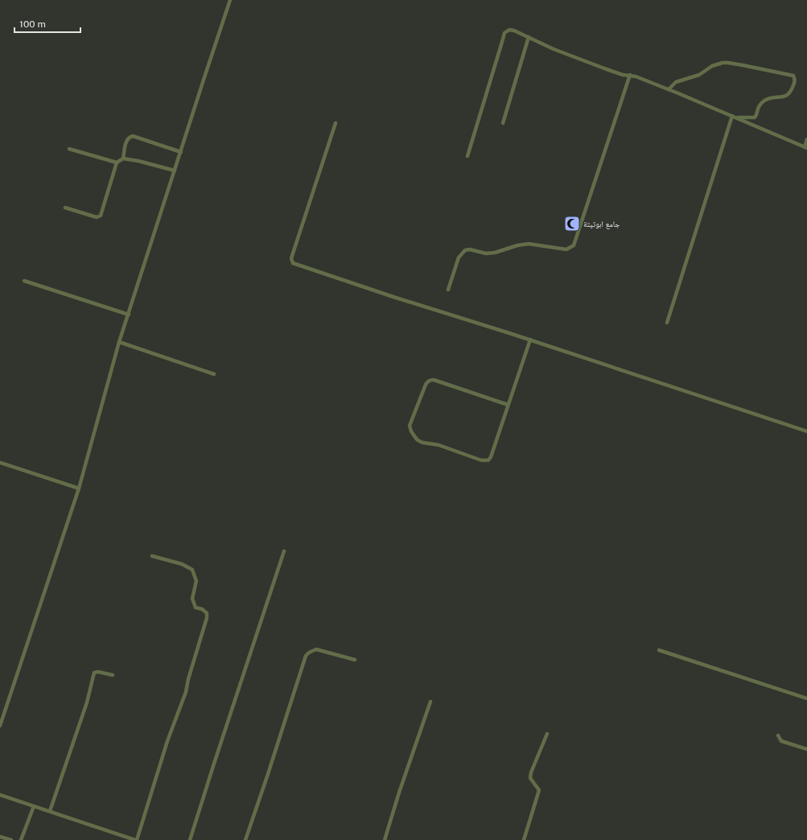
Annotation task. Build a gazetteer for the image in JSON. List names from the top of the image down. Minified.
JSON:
{"places":{"mosque":["جامع ابوتيتة"]},"scale_bar":"100 m"}
